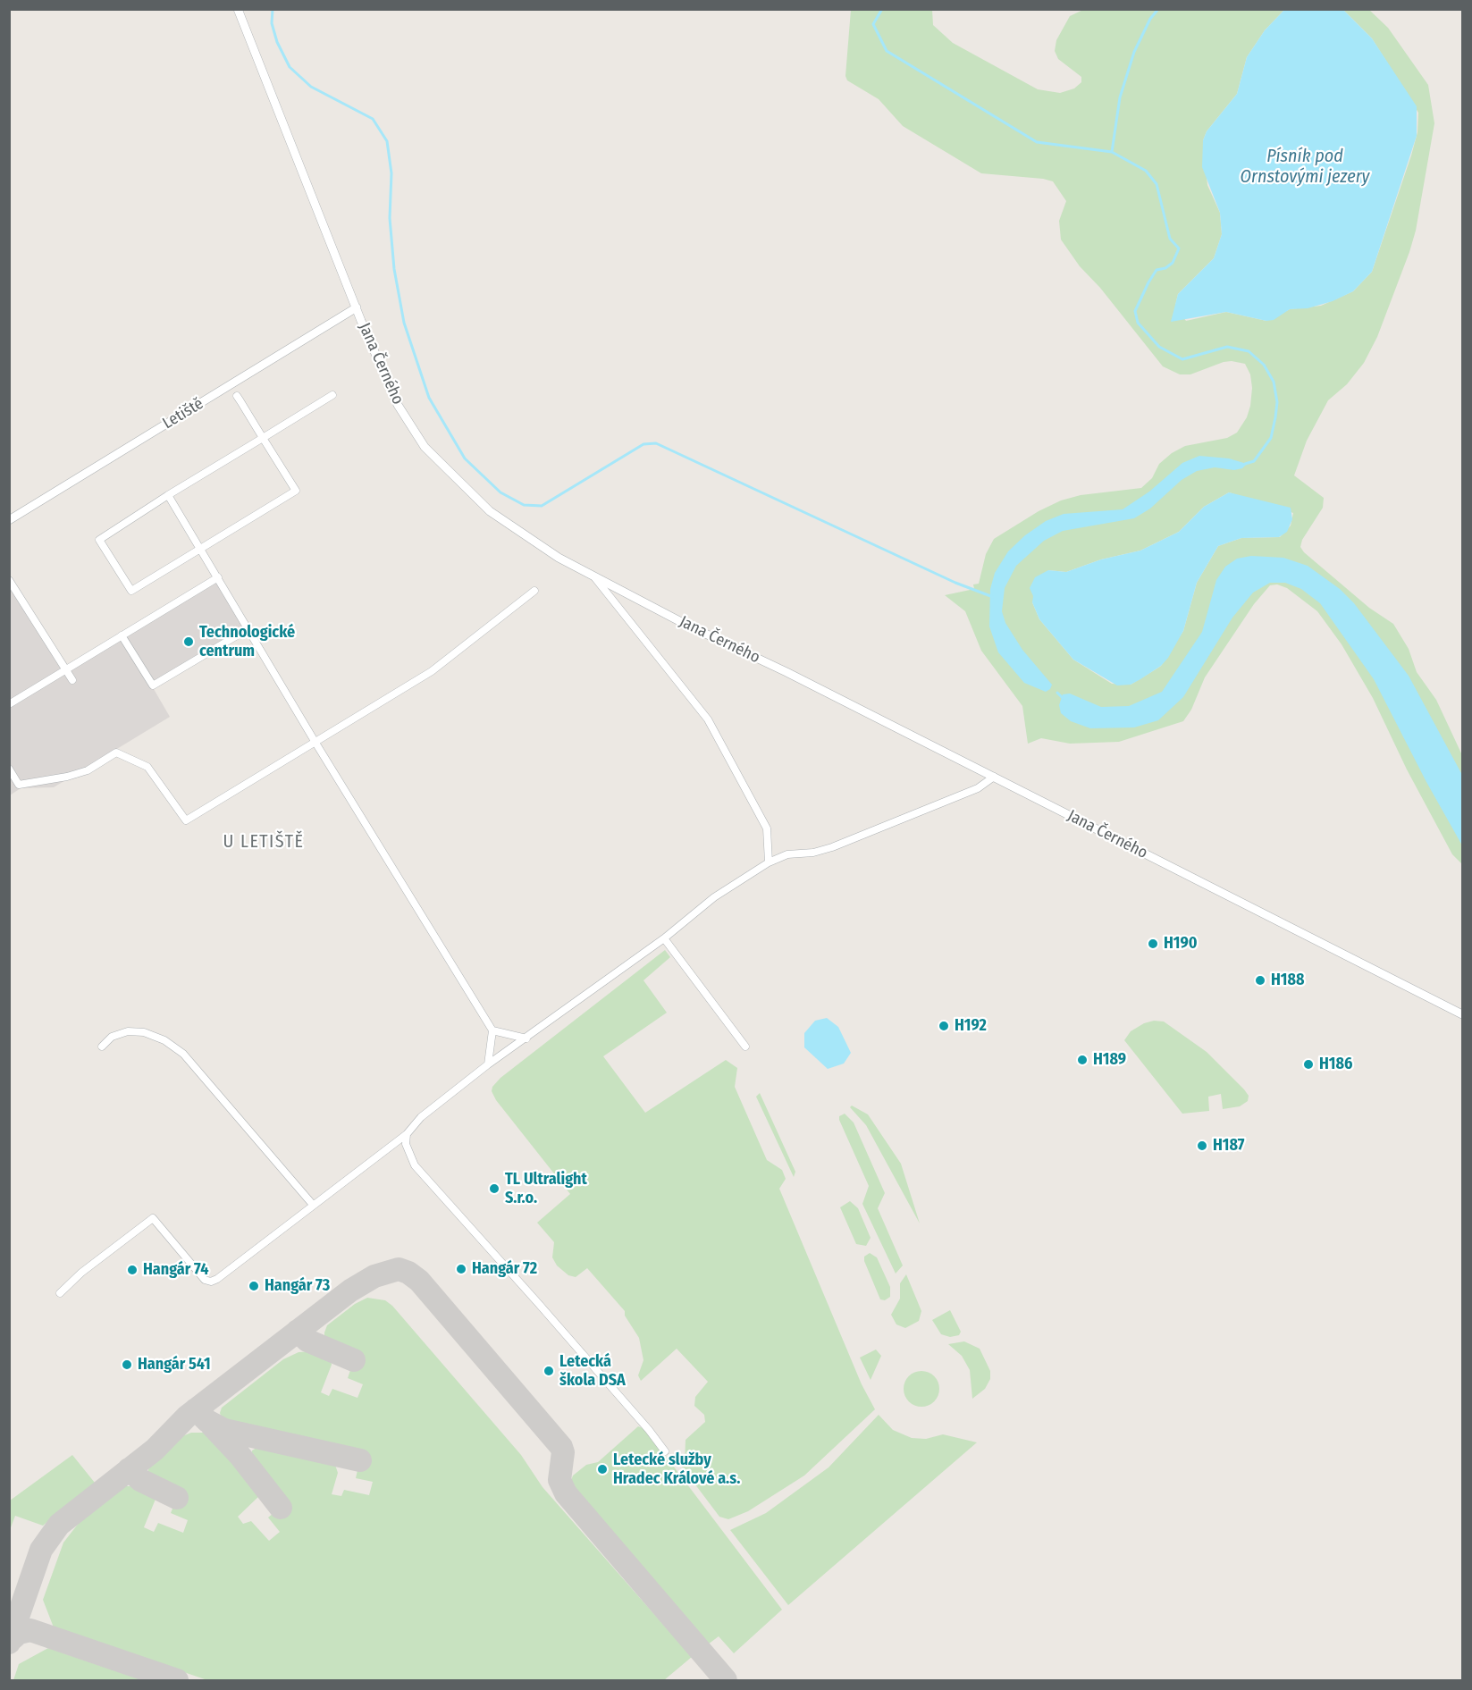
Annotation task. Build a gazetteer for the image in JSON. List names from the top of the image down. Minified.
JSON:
{"streets":{"street":["Jana Černého","Letiště"]},"crossings":[["Jana Černého","Letiště"]],"districts":["U LETIŠTĚ"],"water":["Písník pod Ornstovými jezery"],"places":["Technologické centrum","H190","H188","H192","H189","H186","H187","TL Ultralight S.r.o.","Hangár 72","Hangár 74","Hangár 73","Hangár 541","Letecká škola DSA","Letecké služby Hradec Králové a.s."]}
